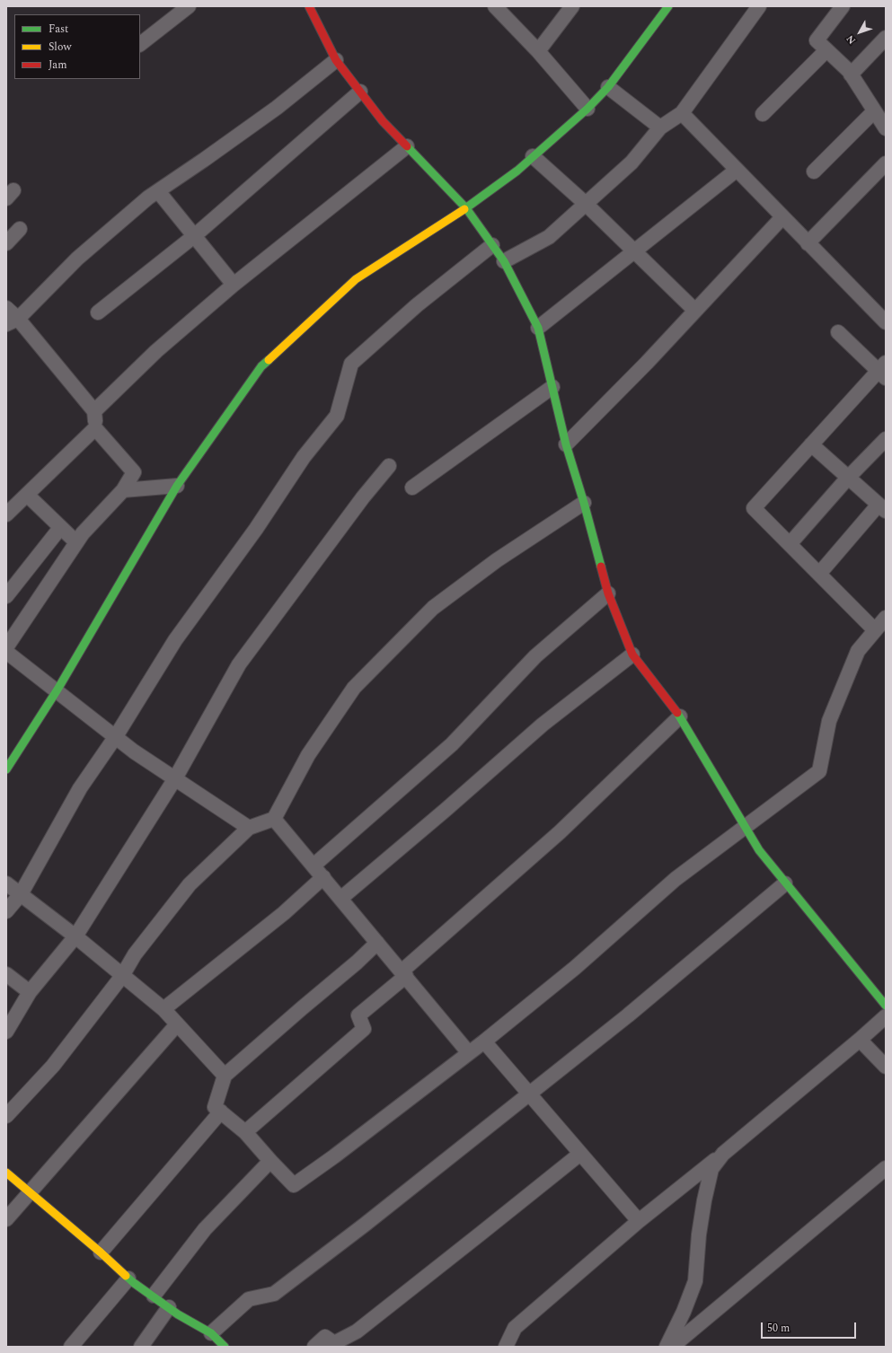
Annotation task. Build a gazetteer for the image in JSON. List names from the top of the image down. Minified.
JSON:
{"legend":["Fast","Slow","Jam"],"scale_bar":"50 m","north":"bottom left"}
